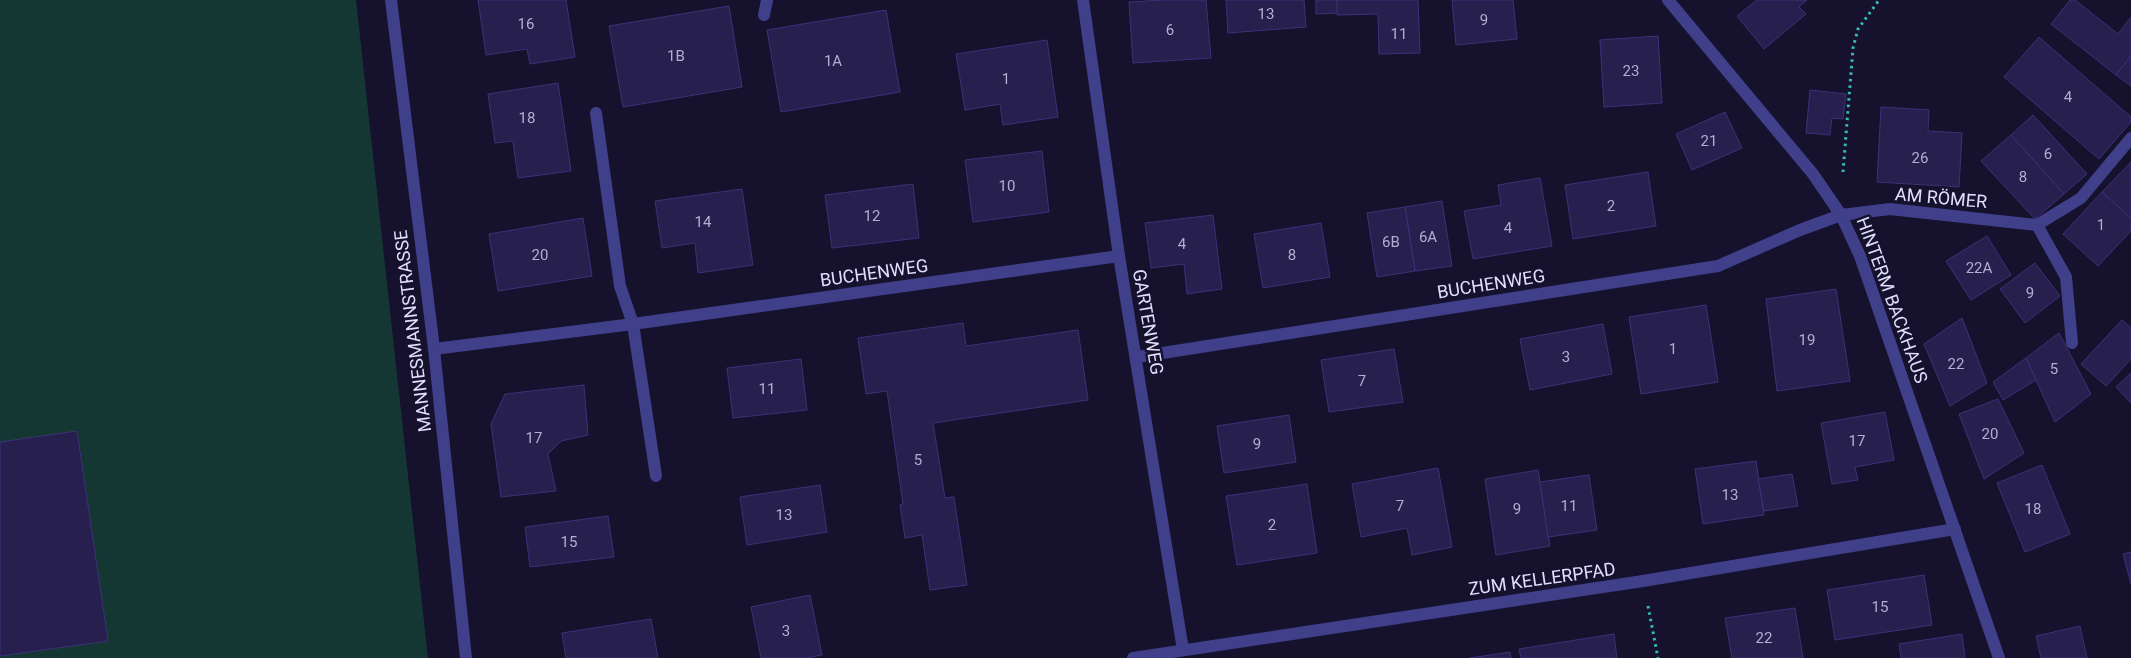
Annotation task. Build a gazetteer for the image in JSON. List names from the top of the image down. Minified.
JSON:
{"streets":{"street":["AM RÖMER","BUCHENWEG","HINTERM BACKHAUS","GARTENWEG","MANNESMANNSTRASSE","ZUM KELLERPFAD"]},"crossings":[["AM RÖMER","BUCHENWEG"],["AM RÖMER","HINTERM BACKHAUS"],["BUCHENWEG","HINTERM BACKHAUS"],["BUCHENWEG","GARTENWEG"],["BUCHENWEG","MANNESMANNSTRASSE"],["HINTERM BACKHAUS","ZUM KELLERPFAD"],["GARTENWEG","ZUM KELLERPFAD"]],"house_numbers":["13","9","16","6","11","1B","1A","23","1","4","18","21","6","26","8","10","2","12","14","1","4","6A","6B","4","20","8","22A","9","19","1","3","22","5","7","11","20","17","17","9","5","13","7","11","9","18","13","2","15","15","3","22"]}
